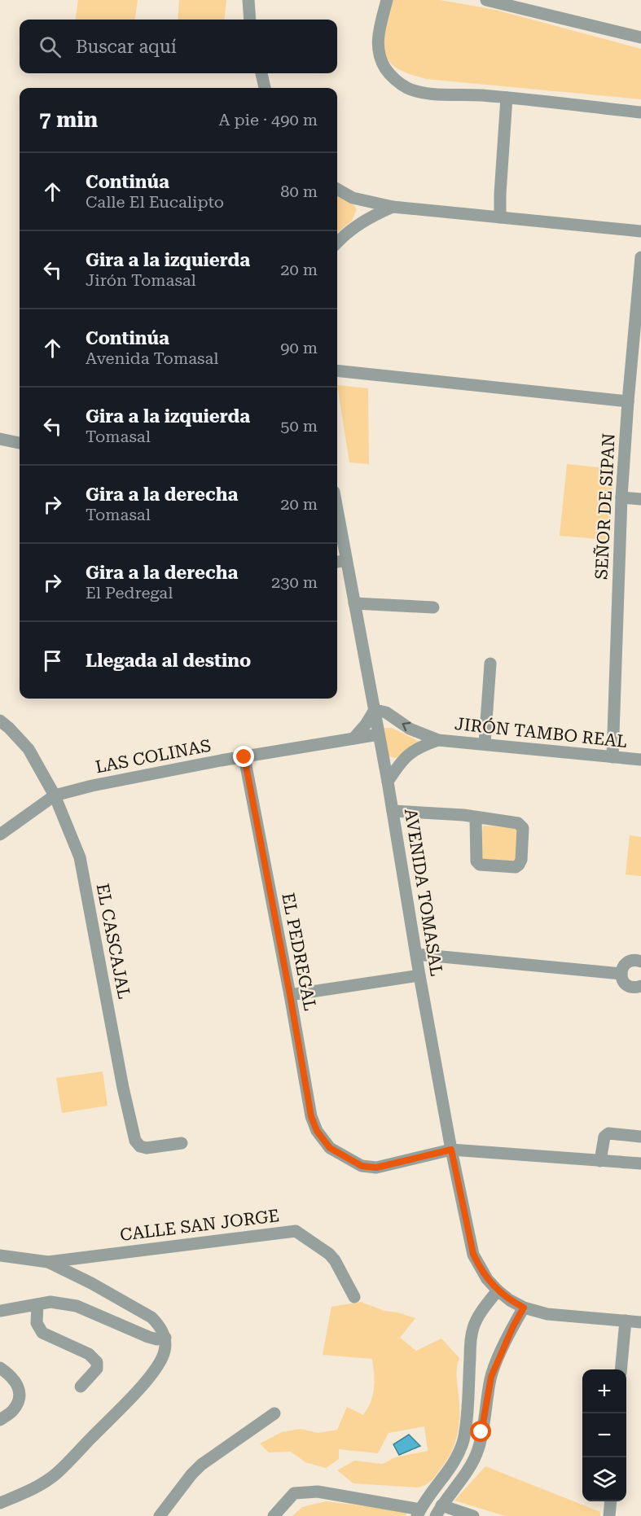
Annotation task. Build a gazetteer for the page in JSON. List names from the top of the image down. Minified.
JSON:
{"streets":{"street":["SEÑOR DE SIPAN","JIRÓN TAMBO REAL","LAS COLINAS","AVENIDA TOMASAL","EL CASCAJAL","EL PEDREGAL","CALLE SAN JORGE"]},"crossings":[["SEÑOR DE SIPAN","JIRÓN TAMBO REAL"],["JIRÓN TAMBO REAL","AVENIDA TOMASAL"],["LAS COLINAS","AVENIDA TOMASAL"],["LAS COLINAS","EL CASCAJAL"],["LAS COLINAS","EL PEDREGAL"],["AVENIDA TOMASAL","EL PEDREGAL"]],"page":{"search":"Buscar aquí","heading":["7 min","A pie · 490 m"],"list":[["Continúa","Calle El Eucalipto","80 m"],["Gira a la izquierda","Jirón Tomasal","20 m"],["Continúa","Avenida Tomasal","90 m"],["Gira a la izquierda","Tomasal","50 m"],["Gira a la derecha","Tomasal","20 m"],["Gira a la derecha","El Pedregal","230 m"],"Llegada al destino"],"map_buttons":["+","−"]}}
